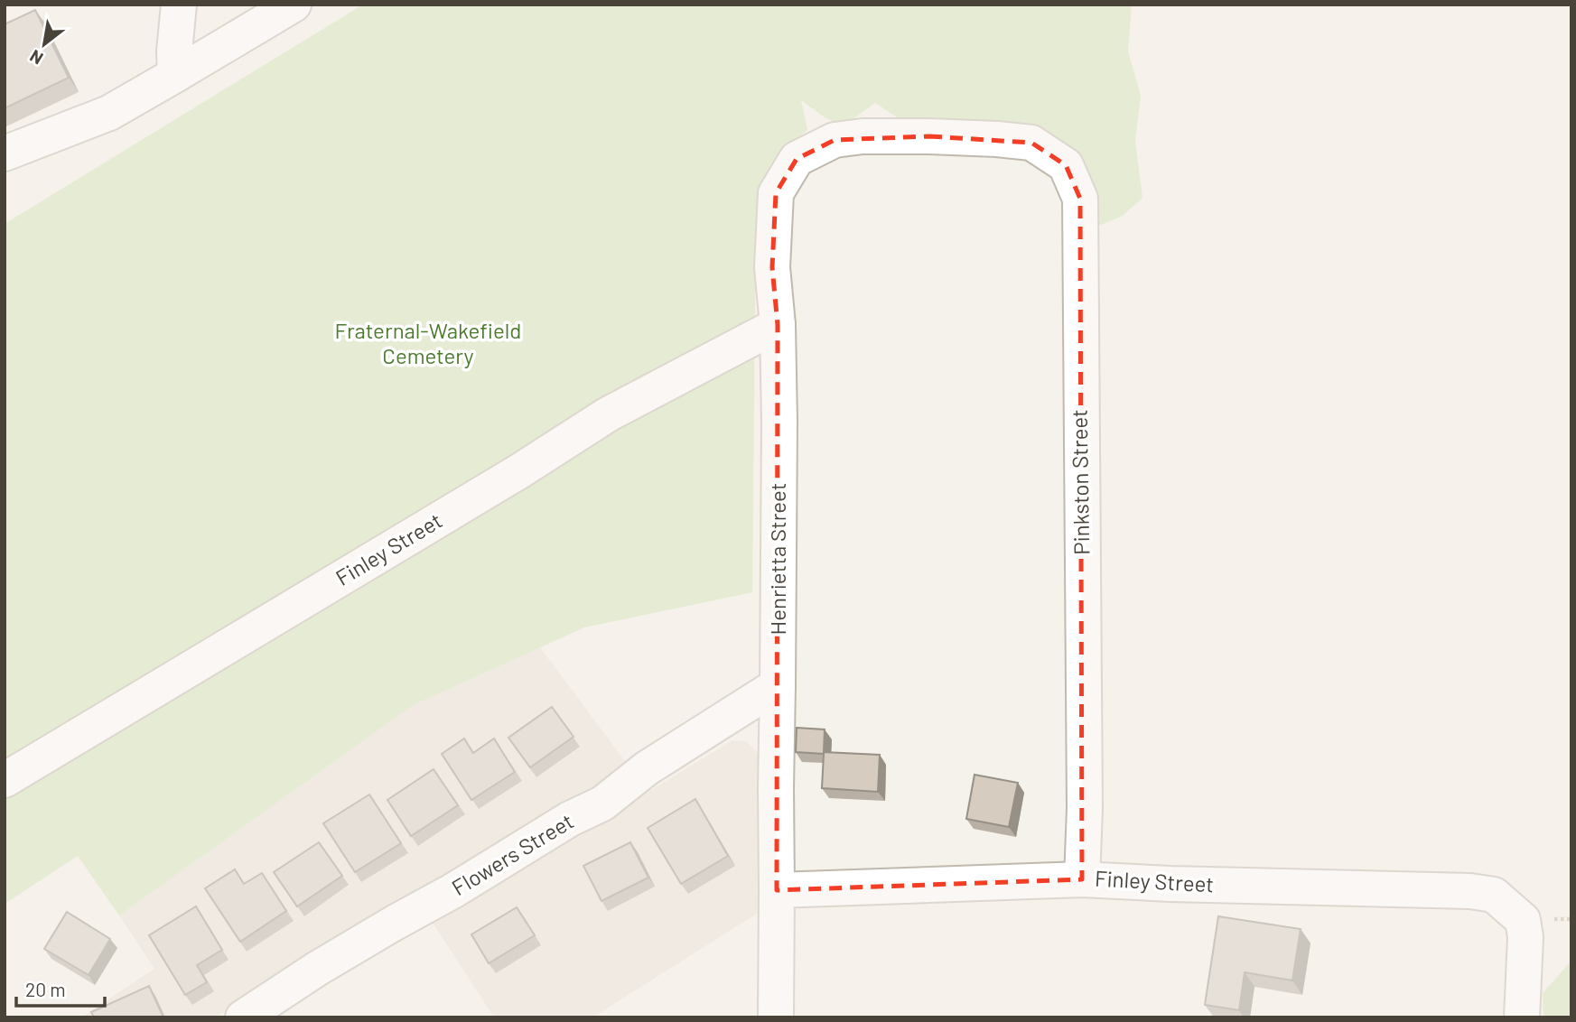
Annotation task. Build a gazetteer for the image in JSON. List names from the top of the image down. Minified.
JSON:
{"streets":{"street":["Pinkston Street","Finley Street","Henrietta Street","Flowers Street"]},"crossings":[["Pinkston Street","Finley Street"],["Pinkston Street","Henrietta Street"],["Finley Street","Henrietta Street"],["Henrietta Street","Flowers Street"]],"parks":["Fraternal-Wakefield Cemetery"],"scale_bar":"20 m","north":"bottom left"}
